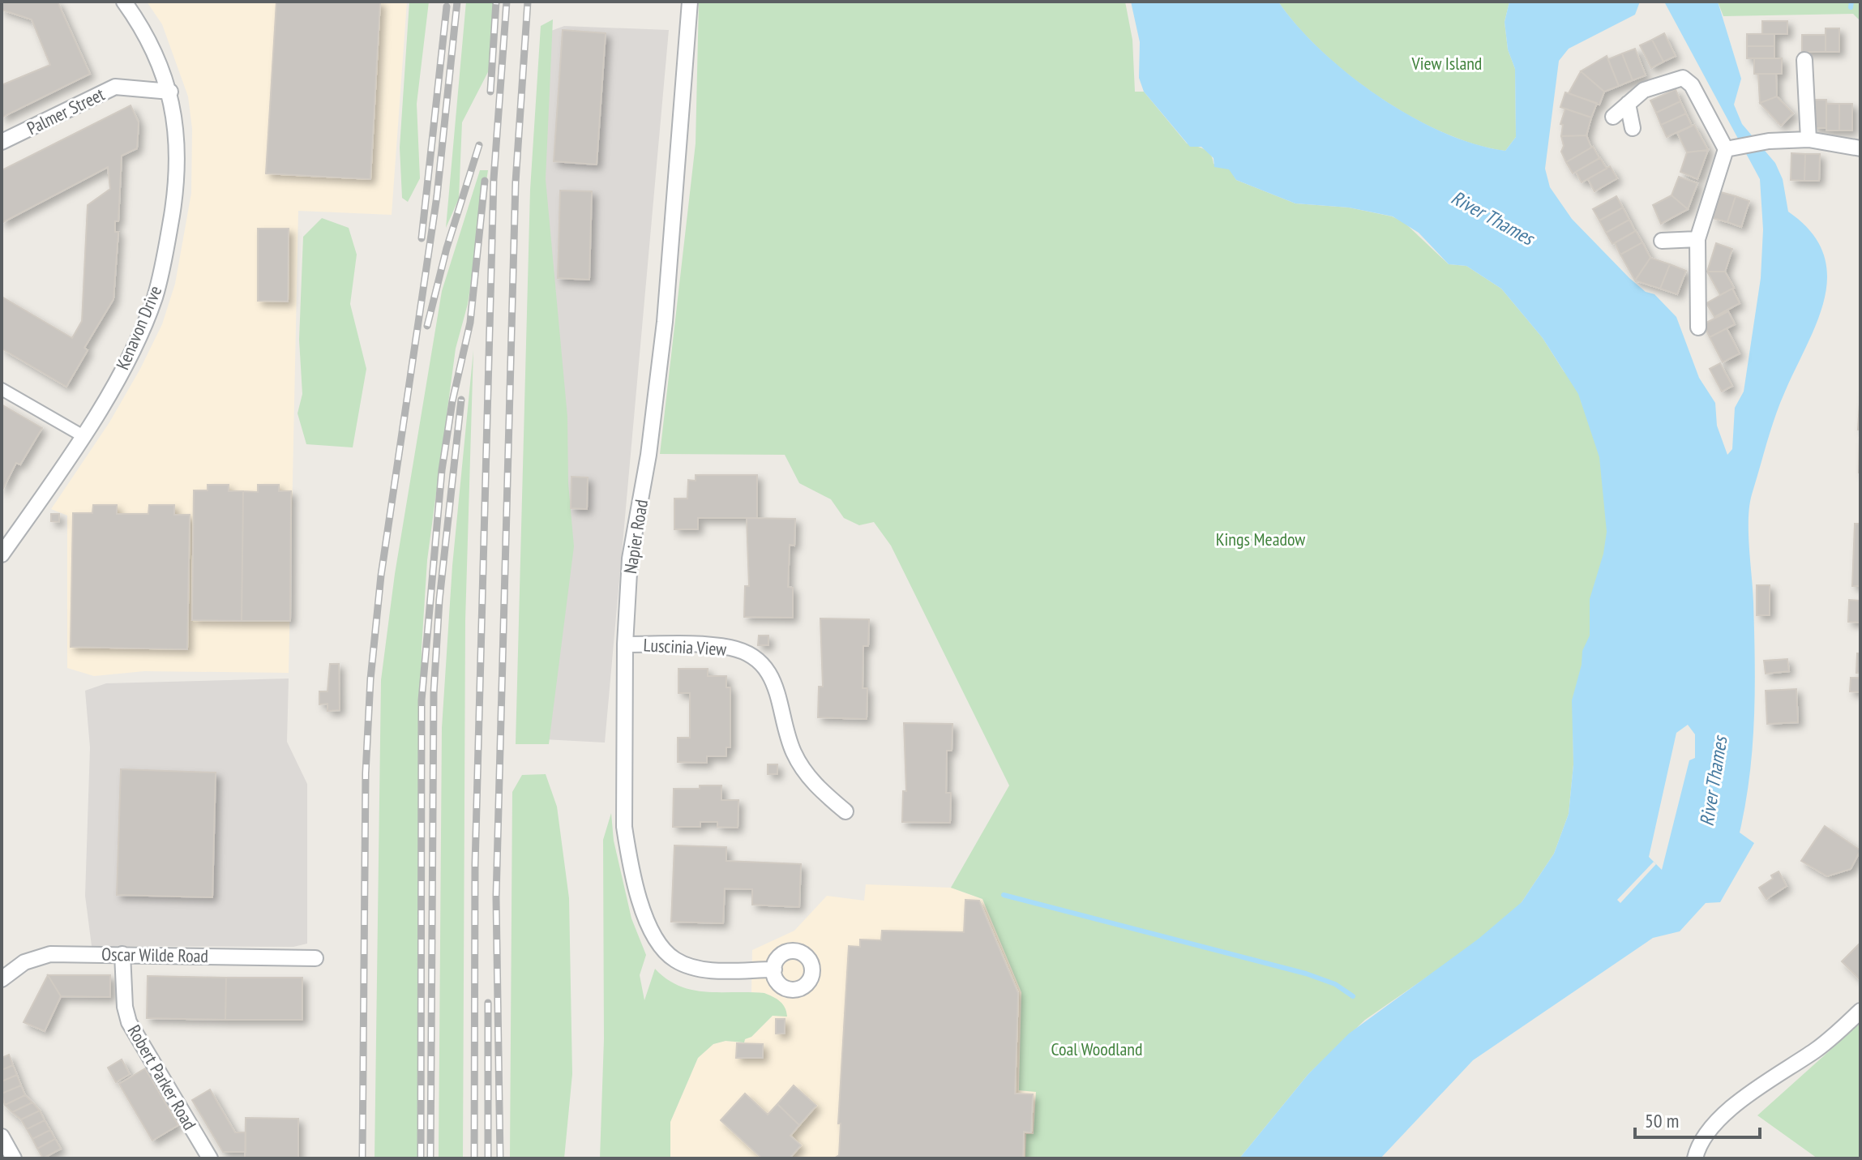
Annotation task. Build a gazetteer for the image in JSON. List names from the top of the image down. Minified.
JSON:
{"streets":{"street":["Palmer Street","Kenavon Drive","Napier Road","Luscinia View","Oscar Wilde Road","Robert Parker Road"]},"crossings":[["Palmer Street","Kenavon Drive"],["Napier Road","Luscinia View"],["Oscar Wilde Road","Robert Parker Road"]],"water":["River Thames"],"parks":["View Island","Kings Meadow","Coal Woodland"],"scale_bar":"50 m"}
